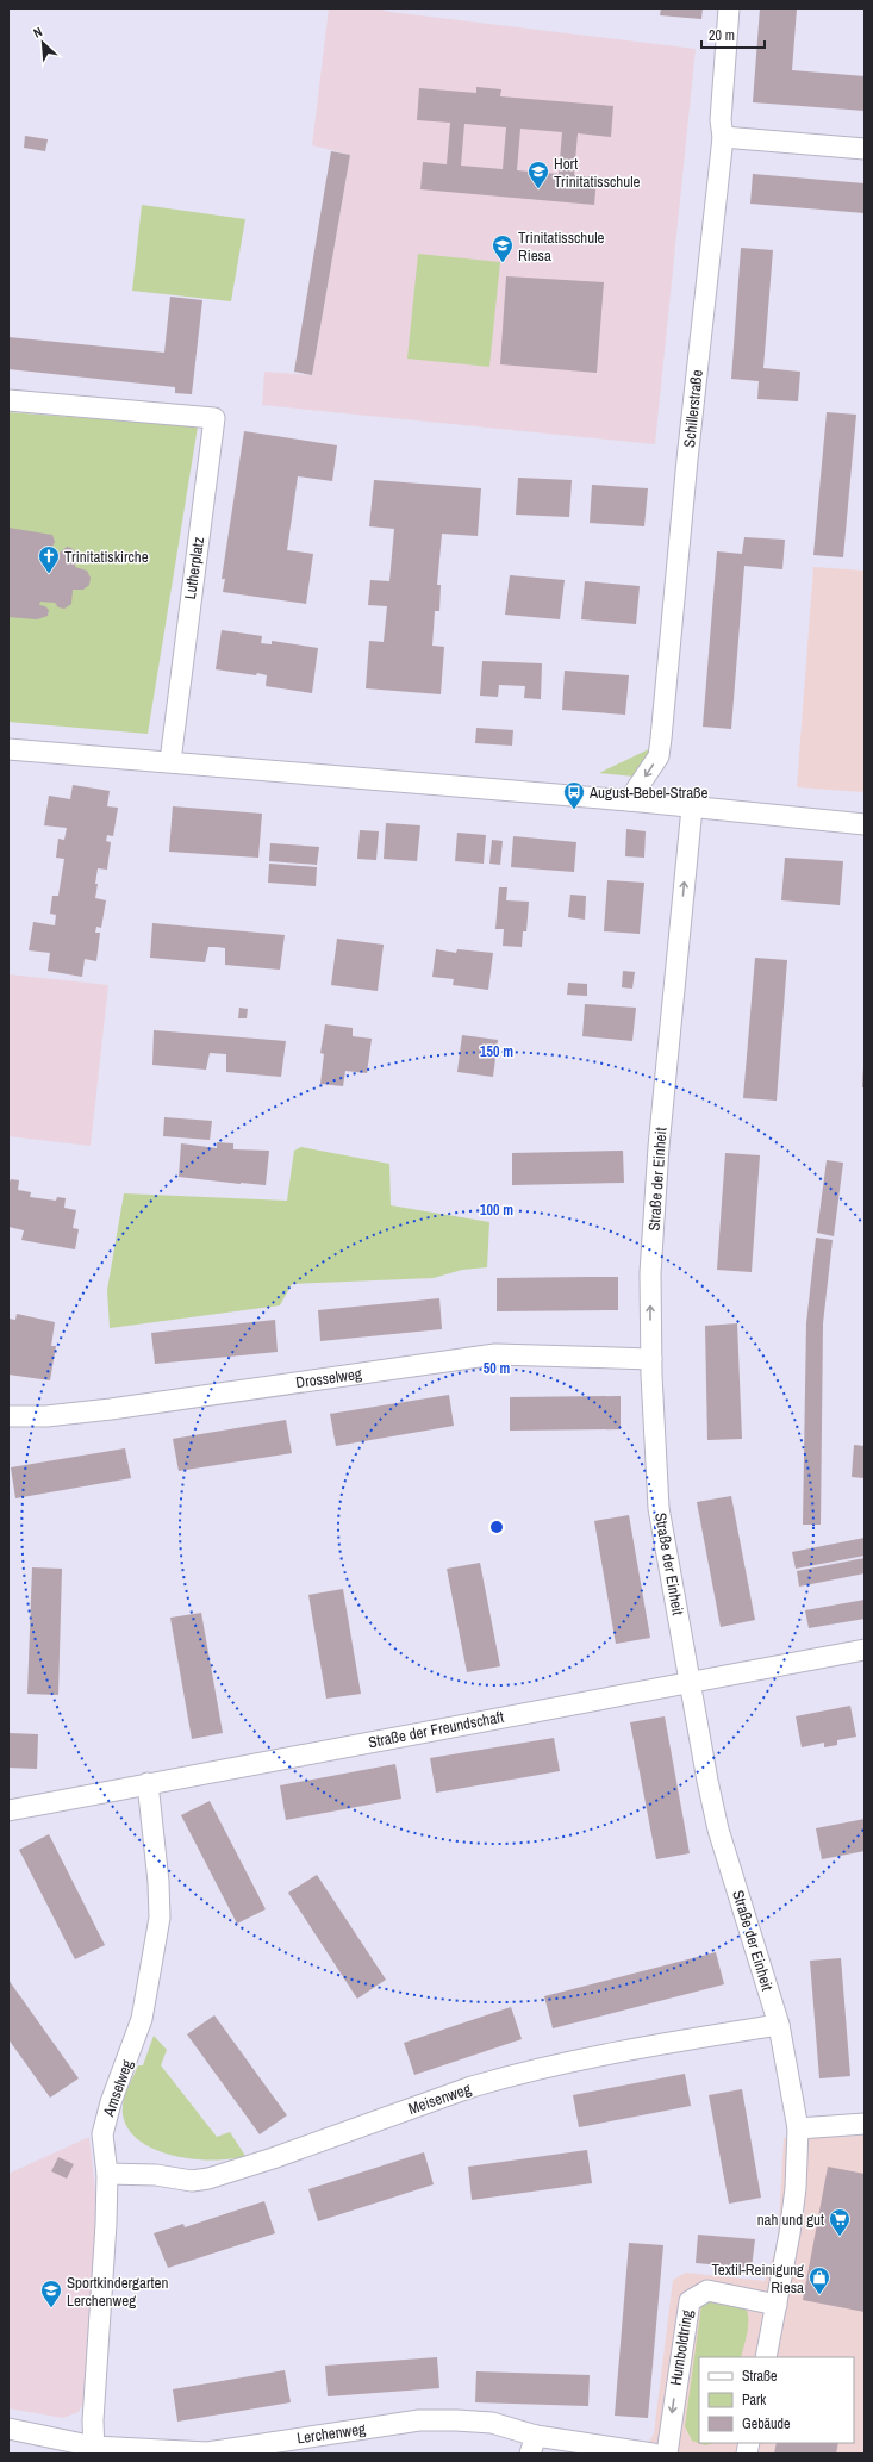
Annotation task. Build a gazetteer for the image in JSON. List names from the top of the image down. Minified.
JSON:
{"streets":{"street":["Schillerstraße","Lutherplatz","Straße der Einheit","Drosselweg","Straße der Freundschaft","Amselweg","Meisenweg","Humboldtring","Lerchenweg"]},"crossings":[["Straße der Einheit","Drosselweg"],["Straße der Einheit","Straße der Freundschaft"],["Straße der Einheit","Meisenweg"],["Straße der Einheit","Humboldtring"],["Straße der Freundschaft","Amselweg"],["Amselweg","Meisenweg"],["Amselweg","Lerchenweg"]],"one_way":["Schillerstraße","Straße der Einheit"],"places":{"school or university":["Hort Trinitatisschule","Trinitatisschule Riesa","Sportkindergarten Lerchenweg"],"church":["Trinitatiskirche"],"bus stop":["August-Bebel-Straße"],"supermarket":["nah und gut"],"shop":["Textil-Reinigung Riesa"]},"legend":["Straße","Park","Gebäude"],"scale_bar":"20 m","north":"top left","rings":["150 m","100 m","50 m"]}
